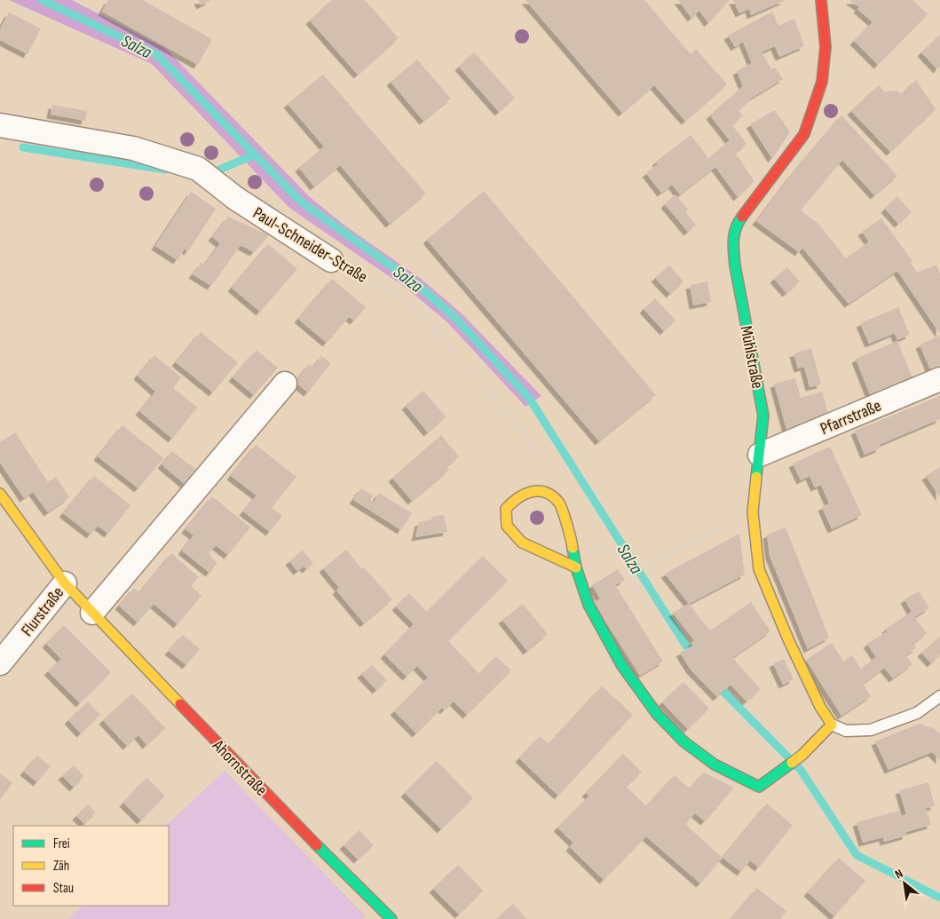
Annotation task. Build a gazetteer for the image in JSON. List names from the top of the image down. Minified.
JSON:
{"streets":{"street":["Paul-Schneider-Straße","Mühlstraße","Pfarrstraße","Flurstraße","Ahornstraße"]},"crossings":[["Mühlstraße","Pfarrstraße"],["Flurstraße","Ahornstraße"]],"water":["Salza"],"legend":["Frei","Zäh","Stau"],"north":"top left"}
